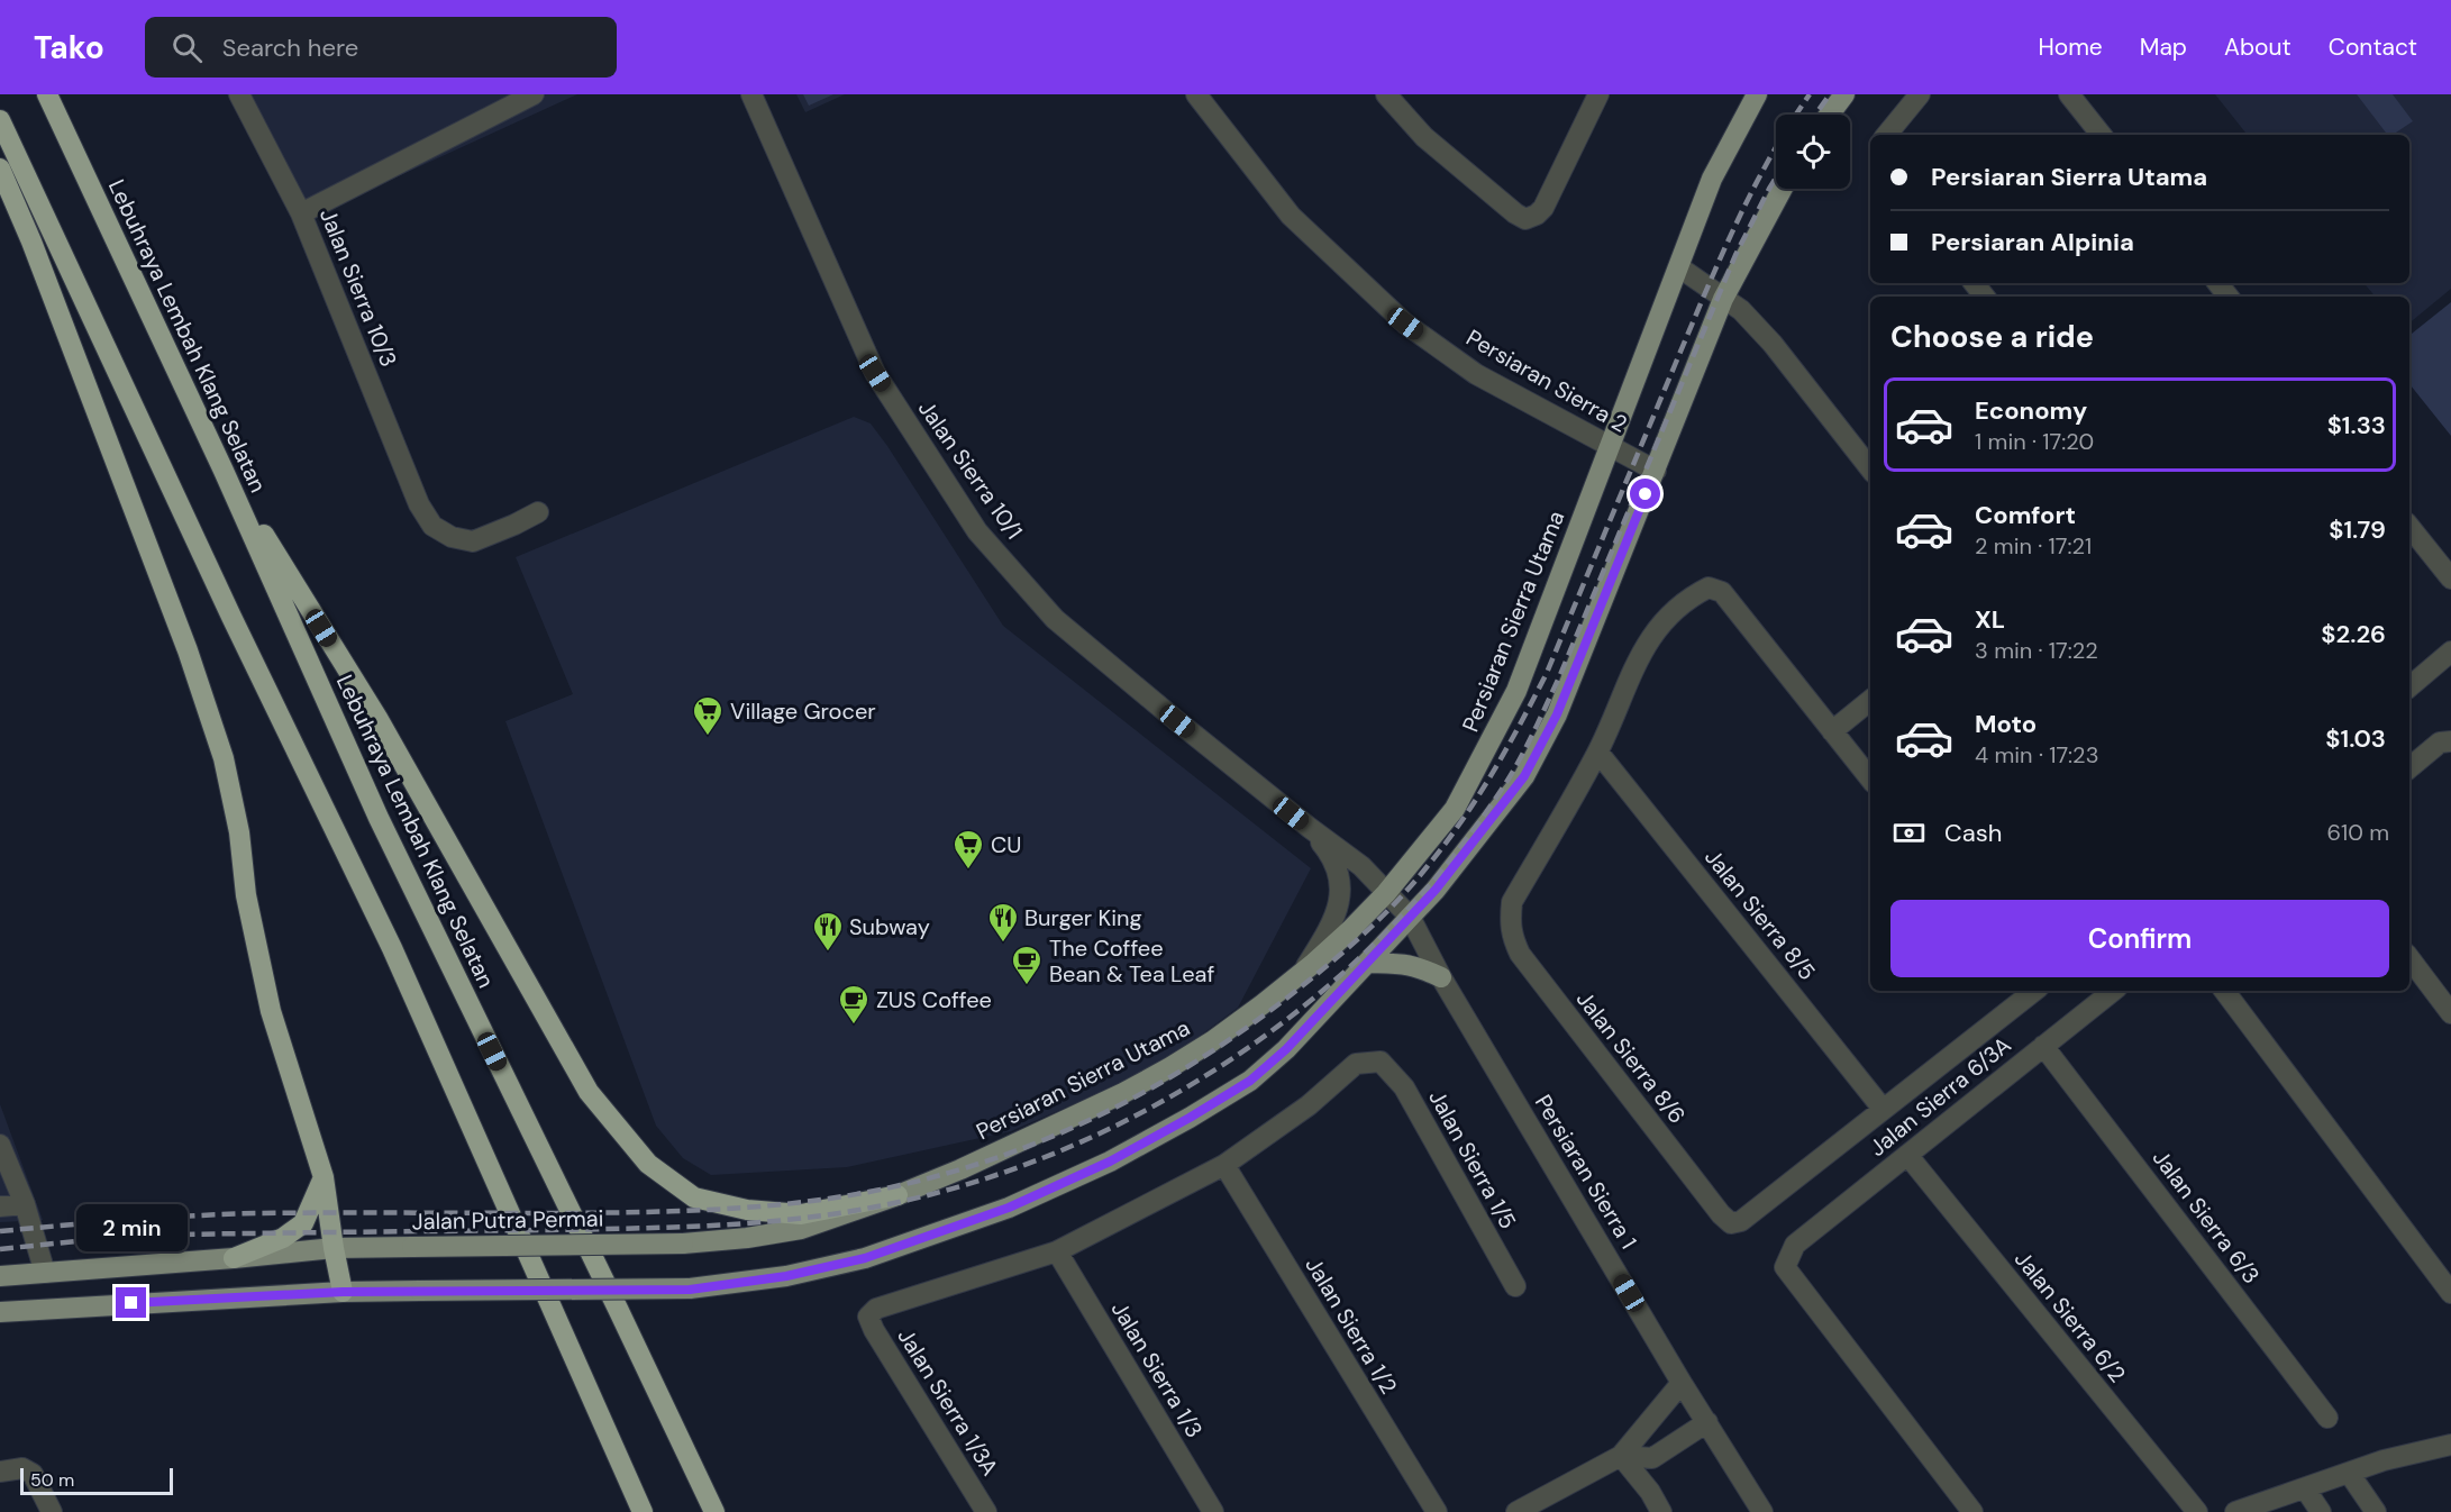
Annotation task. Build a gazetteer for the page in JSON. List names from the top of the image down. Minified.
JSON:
{"streets":{"highway":["Lebuhraya Lembah Klang Selatan"],"main road":["Persiaran Sierra Utama","Jalan Putra Permai"],"street":["Jalan Sierra 10/3","Persiaran Sierra 2","Jalan Sierra 10/1","Jalan Sierra 8/5","Jalan Sierra 8/6","Jalan Sierra 6/3A","Jalan Sierra 1/5","Persiaran Sierra 1","Jalan Sierra 6/3","Jalan Sierra 6/2","Jalan Sierra 1/2","Jalan Sierra 1/3","Jalan Sierra 1/3A"]},"crossings":[["Persiaran Sierra 2","Persiaran Sierra Utama"],["Jalan Sierra 10/1","Persiaran Sierra Utama"],["Jalan Sierra 10/1","Persiaran Sierra 1"],["Persiaran Sierra Utama","Persiaran Sierra 1"],["Persiaran Sierra Utama","Jalan Putra Permai"],["Jalan Sierra 8/5","Jalan Sierra 8/6"],["Jalan Sierra 6/3A","Jalan Sierra 6/3"],["Jalan Sierra 6/3A","Jalan Sierra 6/2"],["Jalan Sierra 1/5","Jalan Sierra 1/2"],["Jalan Sierra 1/3","Jalan Sierra 1/3A"]],"places":{"supermarket":["Village Grocer","CU"],"restaurant":["Burger King","Subway"],"cafe":["The Coffee Bean & Tea Leaf","ZUS Coffee"]},"scale_bar":"50 m","page":{"header":"Tako","search":"Search here","nav":["Home","Map","About","Contact"],"banner":["Persiaran Sierra Utama","Persiaran Alpinia"],"heading":"Choose a ride","list":[{"name":"Economy","note":"1 min · 17:20","value":"$1.33"},{"name":"Comfort","note":"2 min · 17:21","value":"$1.79"},{"name":"XL","note":"3 min · 17:22","value":"$2.26"},{"name":"Moto","note":"4 min · 17:23","value":"$1.03"}],"pay":["Cash","610 m"],"buttons":"Confirm","bubble":"2 min","scale":"50 m"}}
